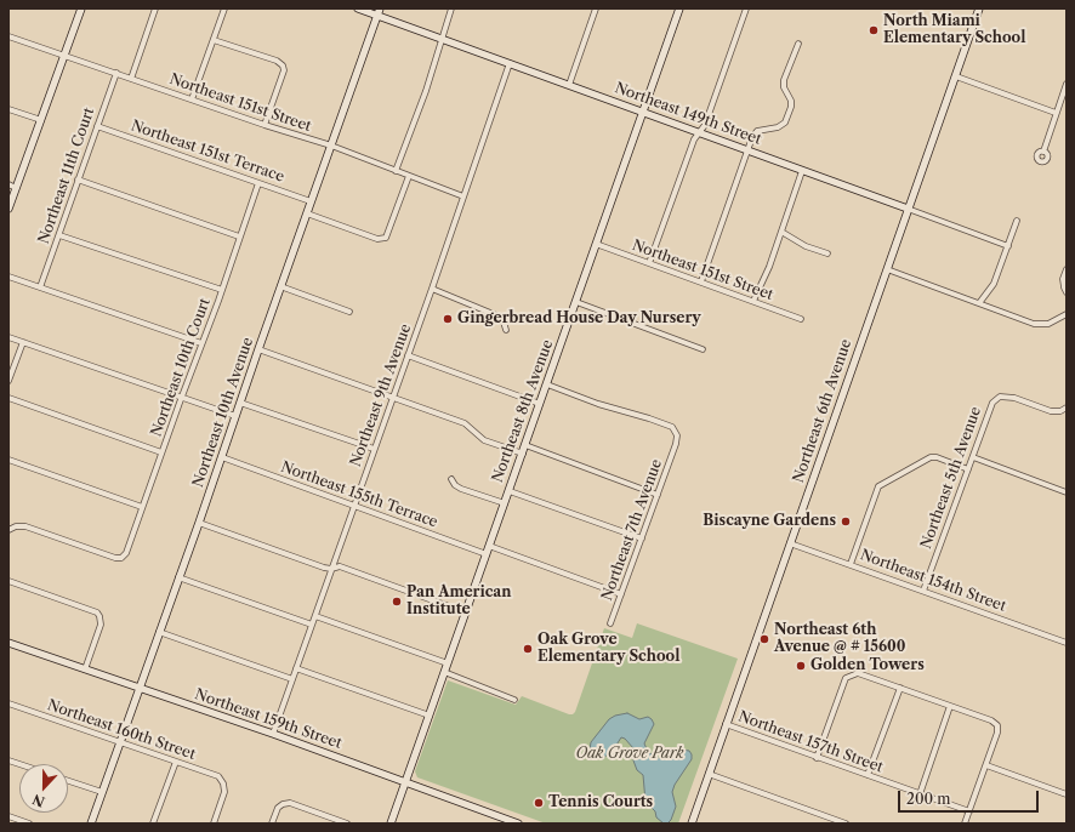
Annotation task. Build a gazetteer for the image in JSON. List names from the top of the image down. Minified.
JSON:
{"streets":{"street":["Northeast 151st Street","Northeast 149th Street","Northeast 151st Terrace","Northeast 11th Court","Northeast 10th Court","Northeast 9th Avenue","Northeast 8th Avenue","Northeast 6th Avenue","Northeast 10th Avenue","Northeast 5th Avenue","Northeast 155th Terrace","Northeast 7th Avenue","Northeast 154th Street","Northeast 159th Street","Northeast 160th Street","Northeast 157th Street"]},"crossings":[["Northeast 151st Street","Northeast 11th Court"],["Northeast 151st Street","Northeast 9th Avenue"],["Northeast 151st Street","Northeast 8th Avenue"],["Northeast 151st Street","Northeast 10th Avenue"],["Northeast 149th Street","Northeast 9th Avenue"],["Northeast 149th Street","Northeast 8th Avenue"],["Northeast 149th Street","Northeast 6th Avenue"],["Northeast 149th Street","Northeast 10th Avenue"],["Northeast 151st Terrace","Northeast 11th Court"],["Northeast 151st Terrace","Northeast 10th Court"],["Northeast 151st Terrace","Northeast 10th Avenue"],["Northeast 9th Avenue","Northeast 155th Terrace"],["Northeast 9th Avenue","Northeast 159th Street"],["Northeast 8th Avenue","Northeast 155th Terrace"],["Northeast 8th Avenue","Northeast 7th Avenue"],["Northeast 8th Avenue","Northeast 159th Street"],["Northeast 6th Avenue","Northeast 154th Street"],["Northeast 6th Avenue","Northeast 157th Street"],["Northeast 10th Avenue","Northeast 155th Terrace"],["Northeast 10th Avenue","Northeast 159th Street"],["Northeast 10th Avenue","Northeast 160th Street"],["Northeast 5th Avenue","Northeast 154th Street"]],"parks":["Oak Grove Park"],"places":["North Miami Elementary School","Gingerbread House Day Nursery","Biscayne Gardens","Pan American Institute","Northeast 6th Avenue @ # 15600","Oak Grove Elementary School","Golden Towers","Tennis Courts"],"scale_bar":"200 m","north":"bottom"}
